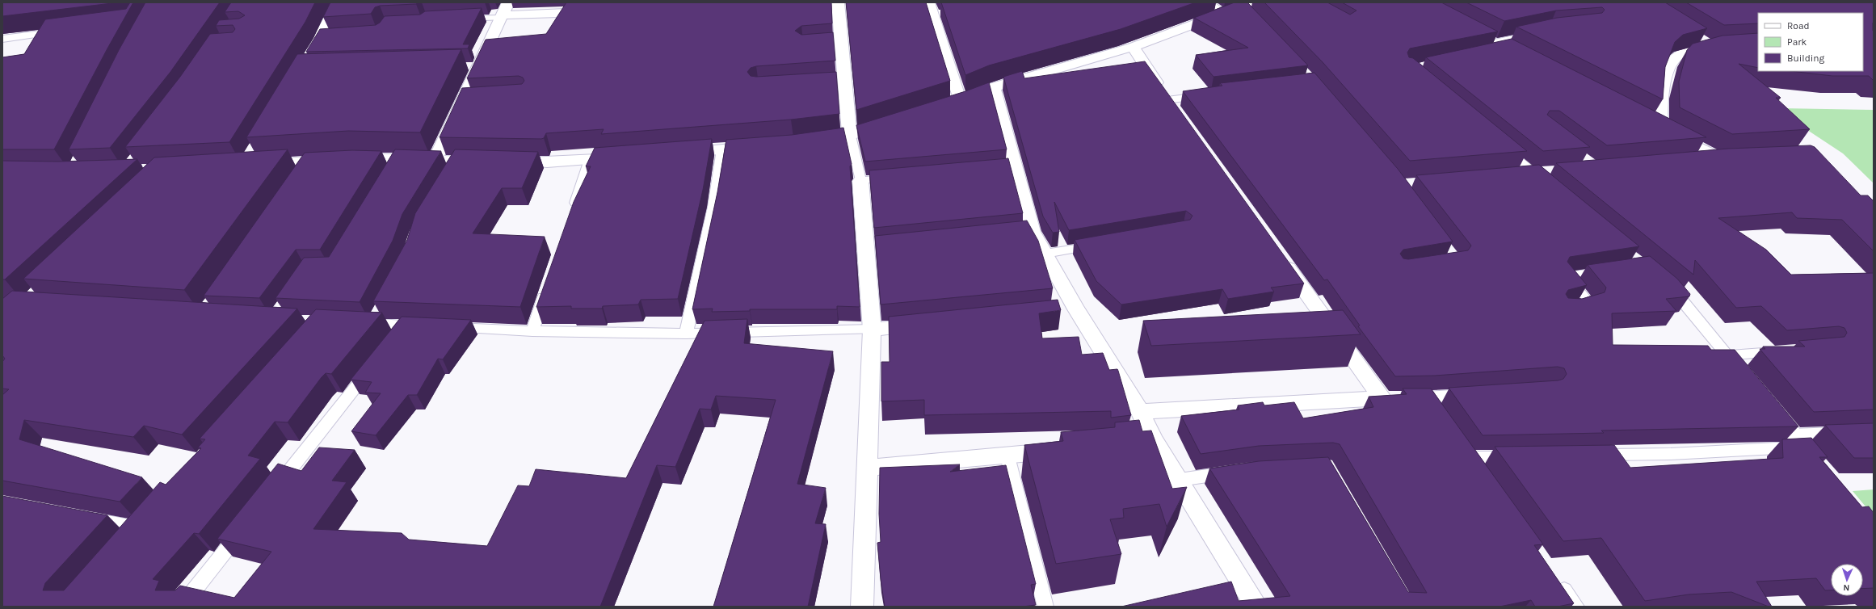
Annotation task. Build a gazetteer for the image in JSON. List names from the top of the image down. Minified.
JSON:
{"legend":["Road","Park","Building"],"north":"bottom"}
